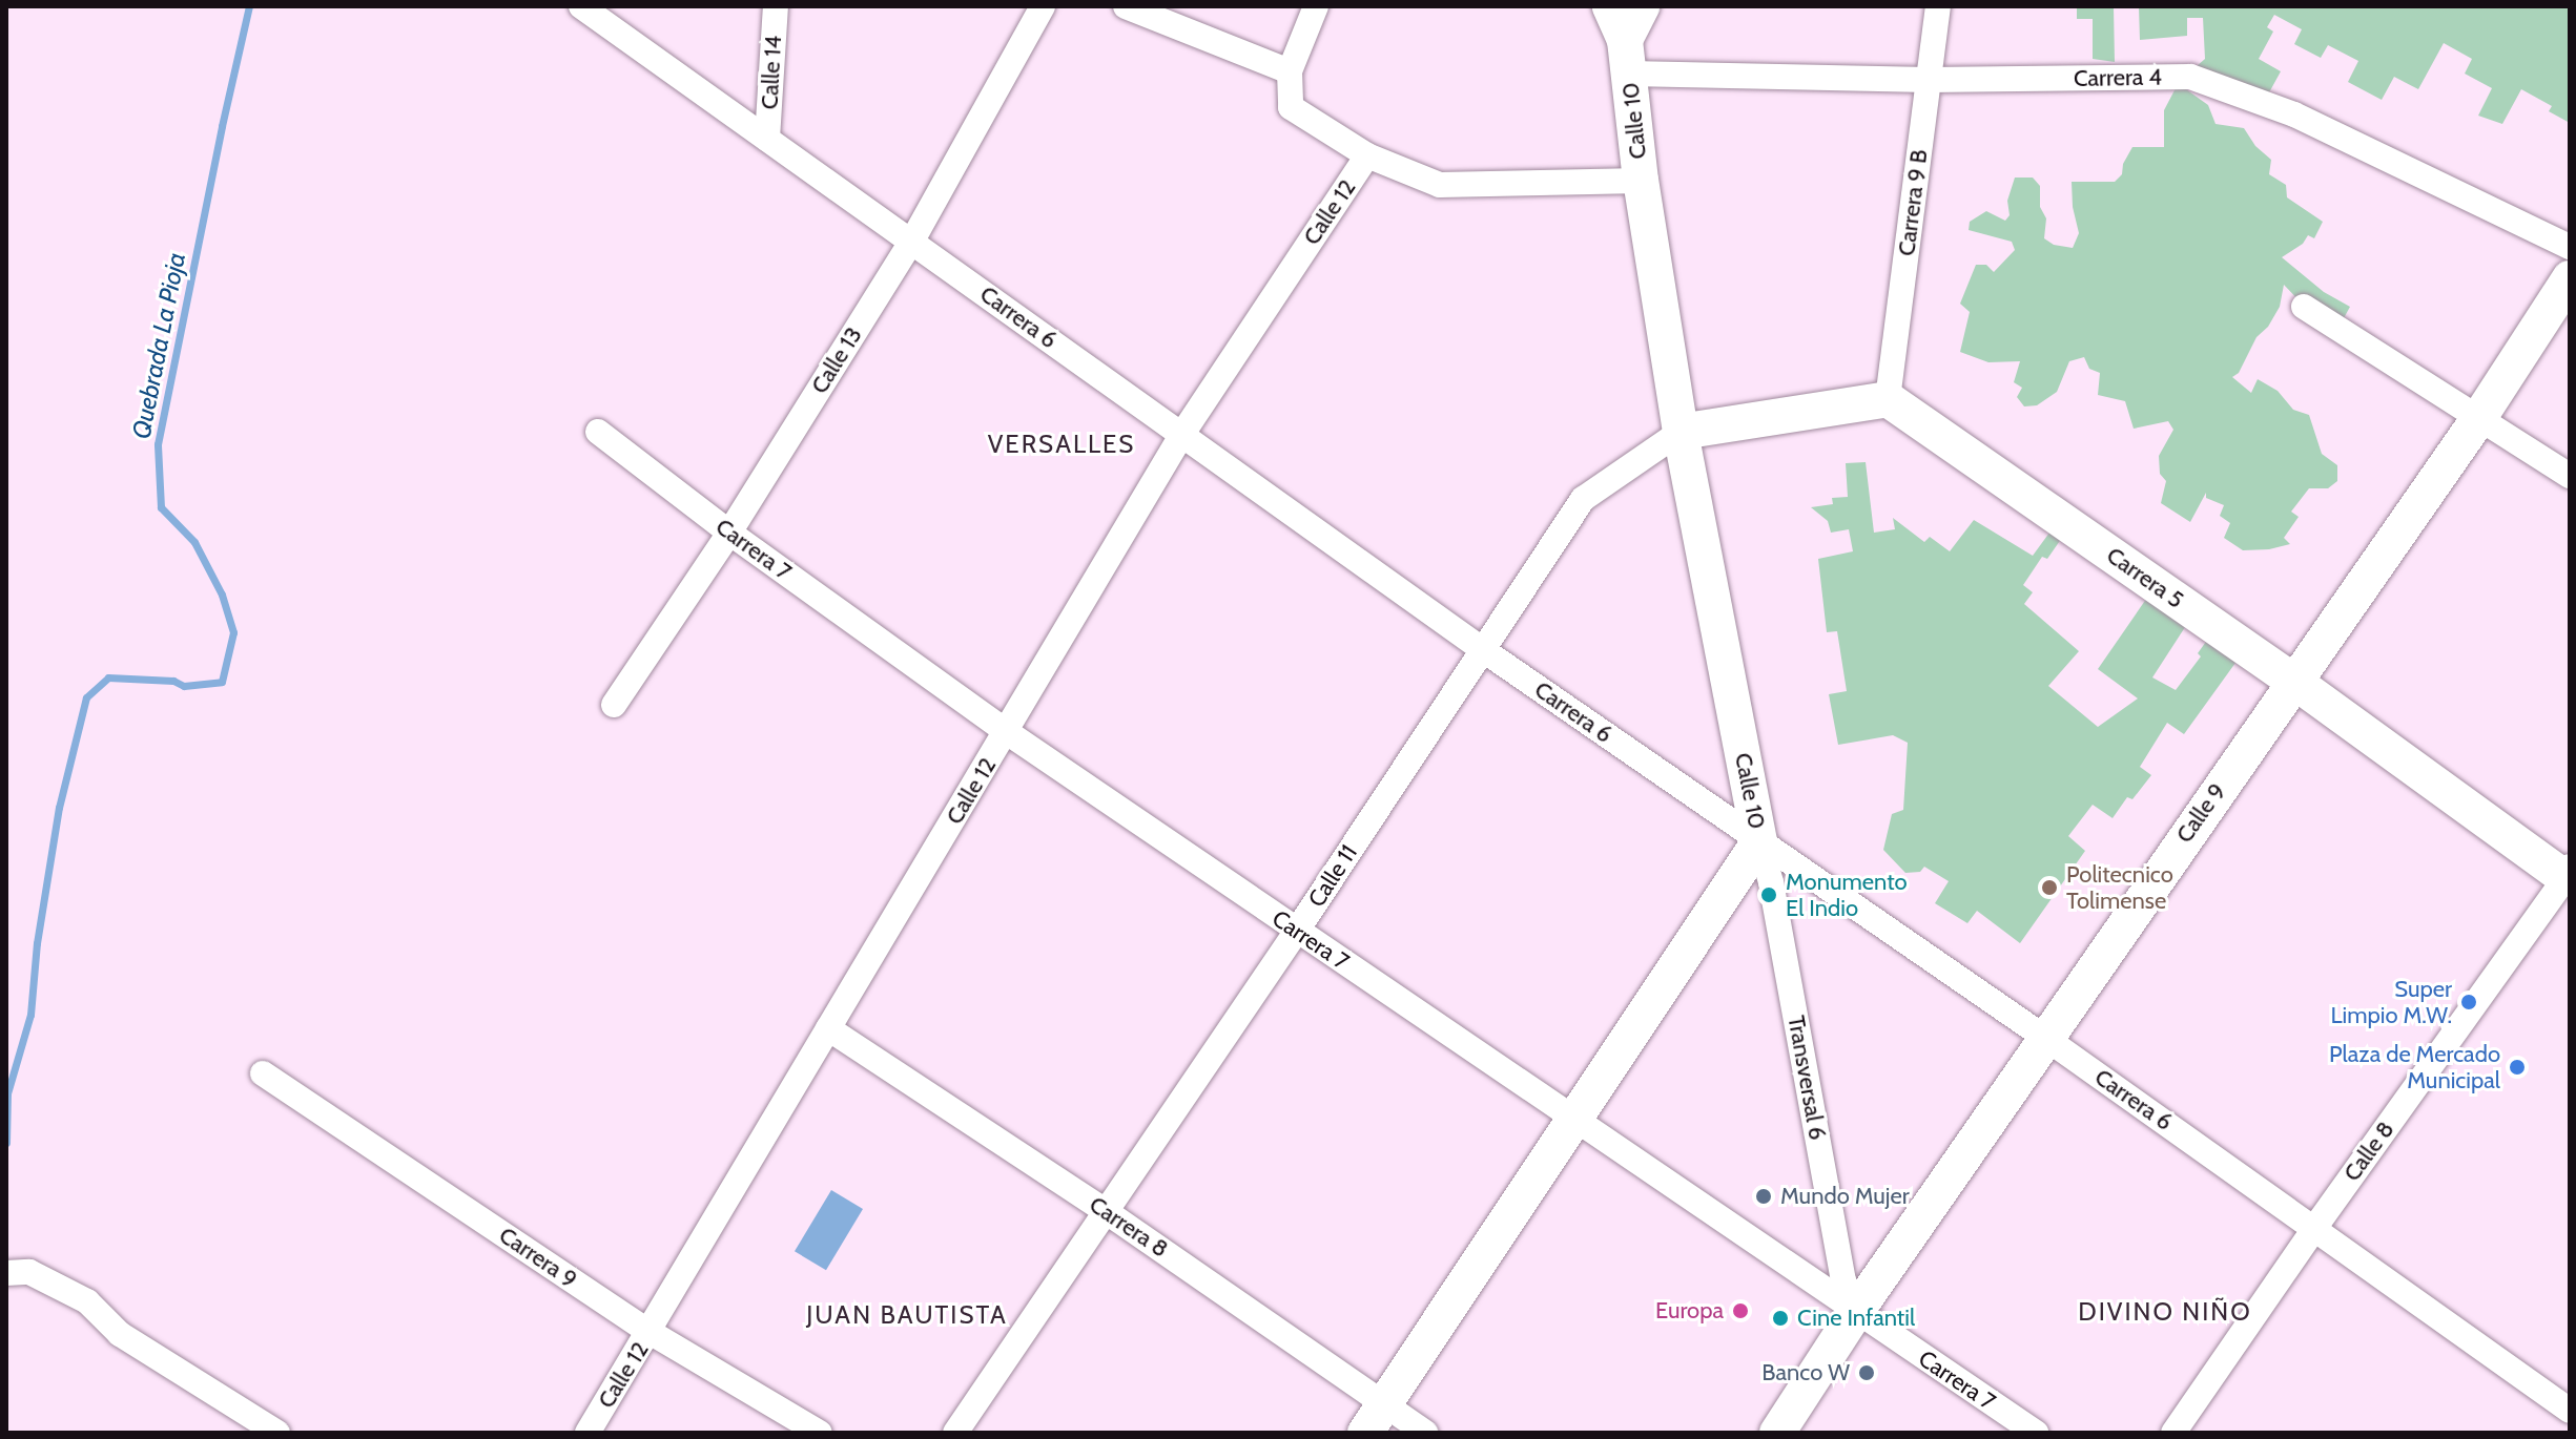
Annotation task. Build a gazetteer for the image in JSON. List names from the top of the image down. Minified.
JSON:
{"streets":{"main road":["Calle 10","Carrera 5","Calle 9"],"street":["Calle 14","Carrera 4","Carrera 9 B","Calle 12","Carrera 6","Calle 13","Carrera 7","Calle 11","Transversal 6","Calle 8","Carrera 8","Carrera 9"]},"crossings":[["Calle 14","Carrera 6"],["Carrera 4","Calle 10"],["Carrera 4","Carrera 9 B"],["Calle 10","Carrera 6"],["Calle 10","Carrera 7"],["Calle 10","Calle 11"],["Calle 10","Transversal 6"],["Calle 10","Carrera 8"],["Carrera 9 B","Carrera 5"],["Calle 12","Carrera 6"],["Calle 12","Carrera 7"],["Calle 12","Carrera 8"],["Calle 12","Carrera 9"],["Carrera 6","Calle 13"],["Carrera 6","Calle 9"],["Carrera 6","Calle 11"],["Carrera 6","Transversal 6"],["Carrera 6","Calle 8"],["Calle 13","Carrera 7"],["Carrera 7","Calle 9"],["Carrera 7","Calle 11"],["Carrera 7","Transversal 6"],["Carrera 5","Calle 9"],["Carrera 5","Calle 8"],["Calle 9","Transversal 6"],["Calle 11","Carrera 8"]],"districts":["VERSALLES","DIVINO NIÑO","JUAN BAUTISTA"],"water":["Quebrada La Pioja"],"places":["Politecnico Tolimense","Monumento El Indio","Super Limpio M.W.","Plaza de Mercado Municipal","Mundo Mujer","Europa","Cine Infantil","Banco W"]}
